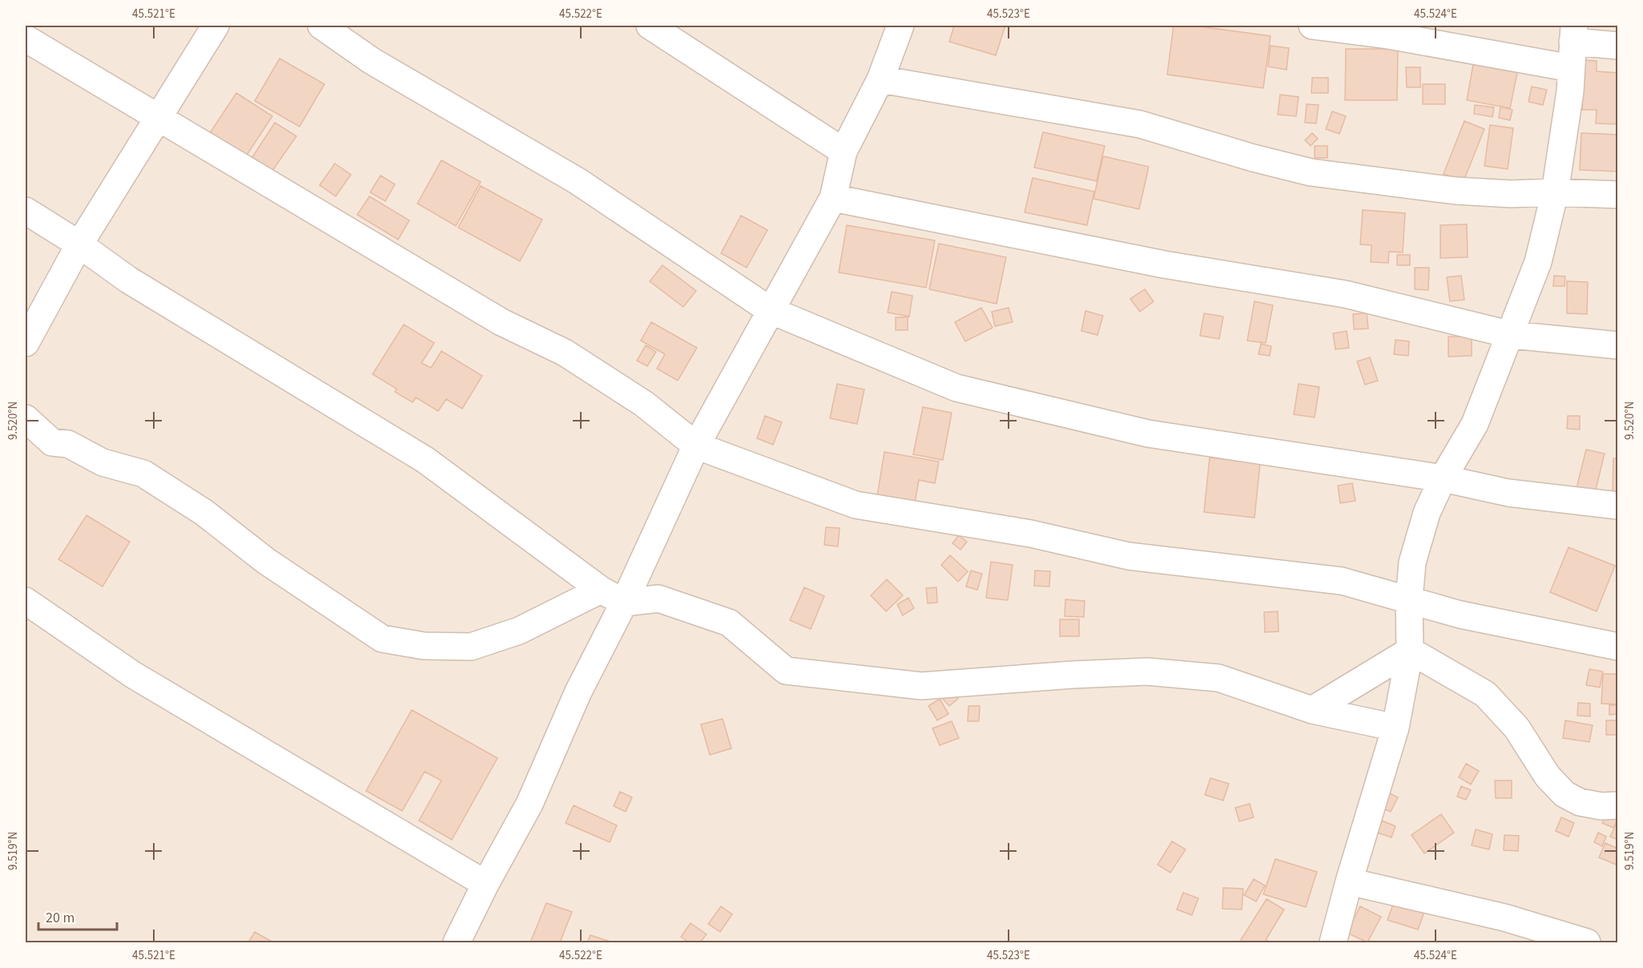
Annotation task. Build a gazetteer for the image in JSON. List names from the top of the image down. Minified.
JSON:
{"scale_bar":"20 m","coordinates":["45.521°E","45.522°E","45.523°E","45.524°E","9.520°N","9.519°N"]}
